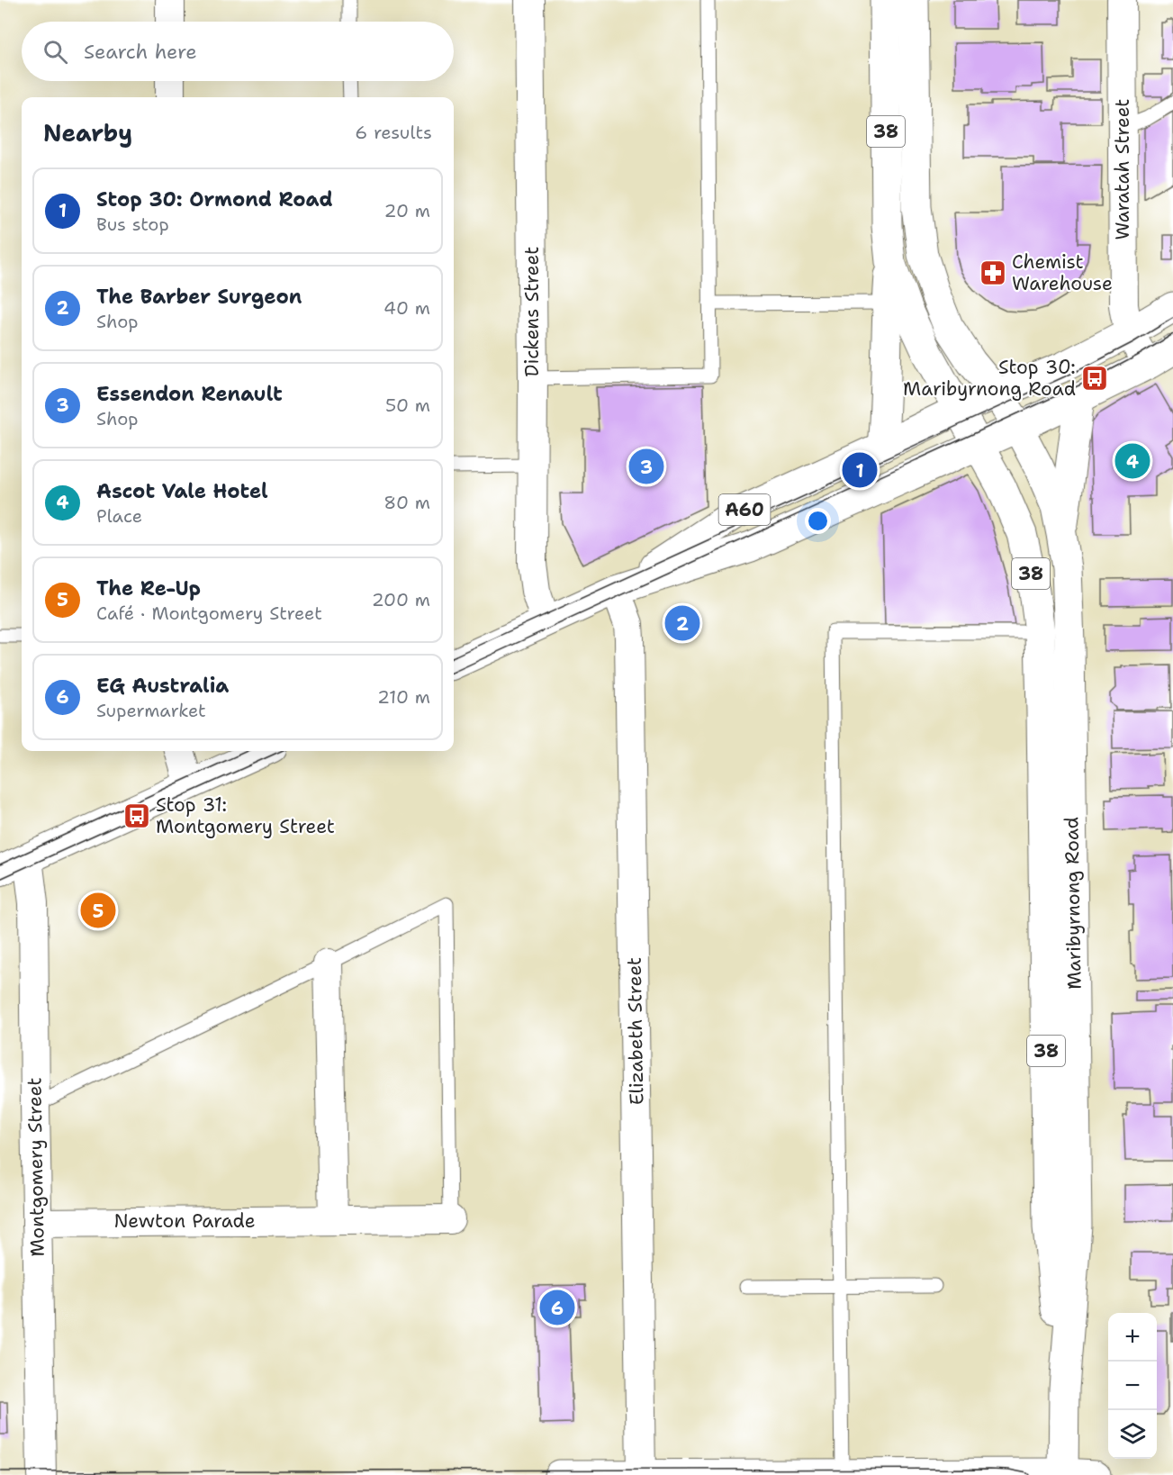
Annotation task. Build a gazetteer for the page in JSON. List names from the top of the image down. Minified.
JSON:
{"streets":{"main road":["38","A60","Maribyrnong Road"],"street":["Waratah Street","Dickens Street","Elizabeth Street","Montgomery Street","Newton Parade"]},"crossings":[["38","A60"],["38","Maribyrnong Road"],["Waratah Street","A60"],["Dickens Street","A60"],["A60","Maribyrnong Road"],["A60","Elizabeth Street"],["Montgomery Street","Newton Parade"]],"places":{"pharmacy":["Chemist Warehouse"],"bus stop":["Stop 30: Maribyrnong Road","Stop 31: Montgomery Street"]},"page":{"search":"Search here","heading":["Nearby","6 results"],"list":[{"mark":"1","name":"Stop 30: Ormond Road","note":"Bus stop","value":"20 m"},{"mark":"2","name":"The Barber Surgeon","note":"Shop","value":"40 m"},{"mark":"3","name":"Essendon Renault","note":"Shop","value":"50 m"},{"mark":"4","name":"Ascot Vale Hotel","note":"Place","value":"80 m"},{"mark":"5","name":"The Re-Up","note":"Café · Montgomery Street","value":"200 m"},{"mark":"6","name":"EG Australia","note":"Supermarket","value":"210 m"}],"pins":["4","3","1","2","5","6"],"map_buttons":["+","−"]}}
